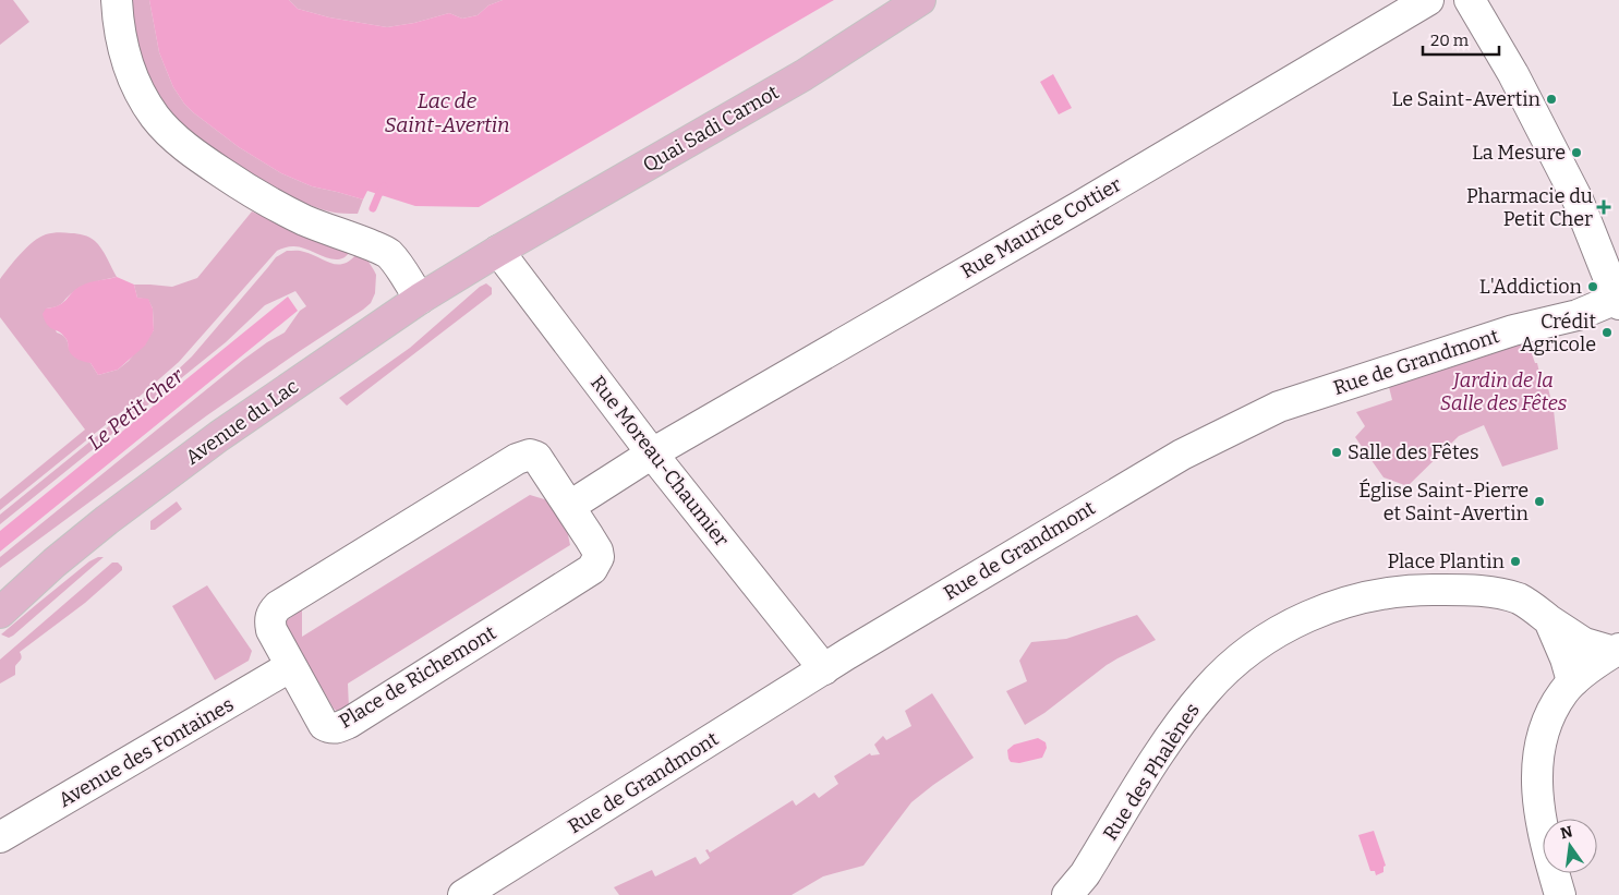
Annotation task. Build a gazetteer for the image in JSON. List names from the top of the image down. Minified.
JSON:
{"streets":{"main road":["Quai Sadi Carnot","Avenue du Lac"],"street":["Rue Maurice Cottier","Rue de Grandmont","Rue Moreau-Chaumier","Place de Richemont","Avenue des Fontaines","Rue des Phalènes"]},"crossings":[["Quai Sadi Carnot","Avenue du Lac"],["Quai Sadi Carnot","Rue Moreau-Chaumier"],["Rue Maurice Cottier","Rue Moreau-Chaumier"],["Rue de Grandmont","Rue Moreau-Chaumier"],["Avenue du Lac","Rue Moreau-Chaumier"],["Place de Richemont","Avenue des Fontaines"]],"water":["Lac de Saint-Avertin","Le Petit Cher"],"parks":["Jardin de la Salle des Fêtes"],"places":{"other":["Le Saint-Avertin","La Mesure","L'Addiction","Crédit Agricole","Salle des Fêtes","Église Saint-Pierre et Saint-Avertin","Place Plantin"],"health":["Pharmacie du Petit Cher"]},"scale_bar":"20 m","north":"top"}
